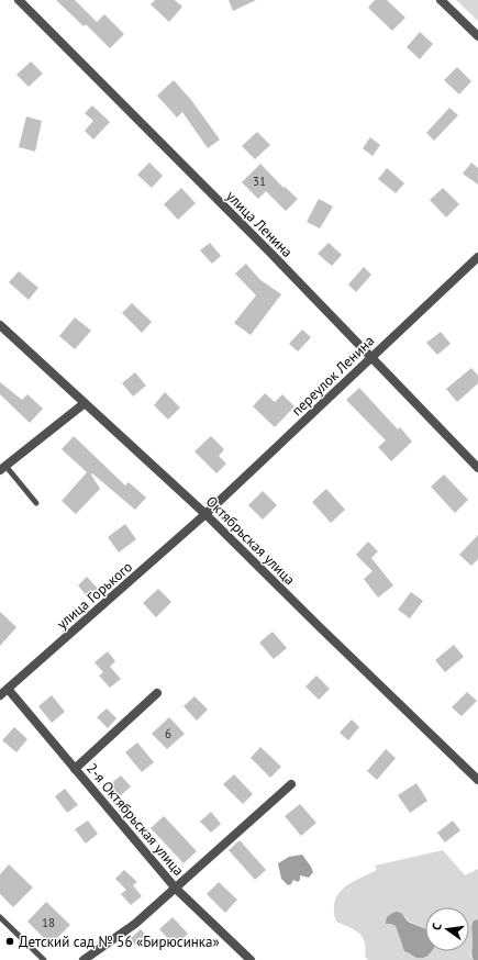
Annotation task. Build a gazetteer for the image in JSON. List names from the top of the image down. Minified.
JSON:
{"streets":{"street":["улица Ленина","переулок Ленина","Октябрьская улица","улица Горького","2-я Октябрьская улица"]},"crossings":[["улица Ленина","переулок Ленина"],["переулок Ленина","Октябрьская улица"],["переулок Ленина","улица Горького"],["Октябрьская улица","улица Горького"],["улица Горького","2-я Октябрьская улица"]],"places":["Детский сад № 56 «Бирюсинка»"],"house_numbers":["31","6","18"],"north":"left"}
